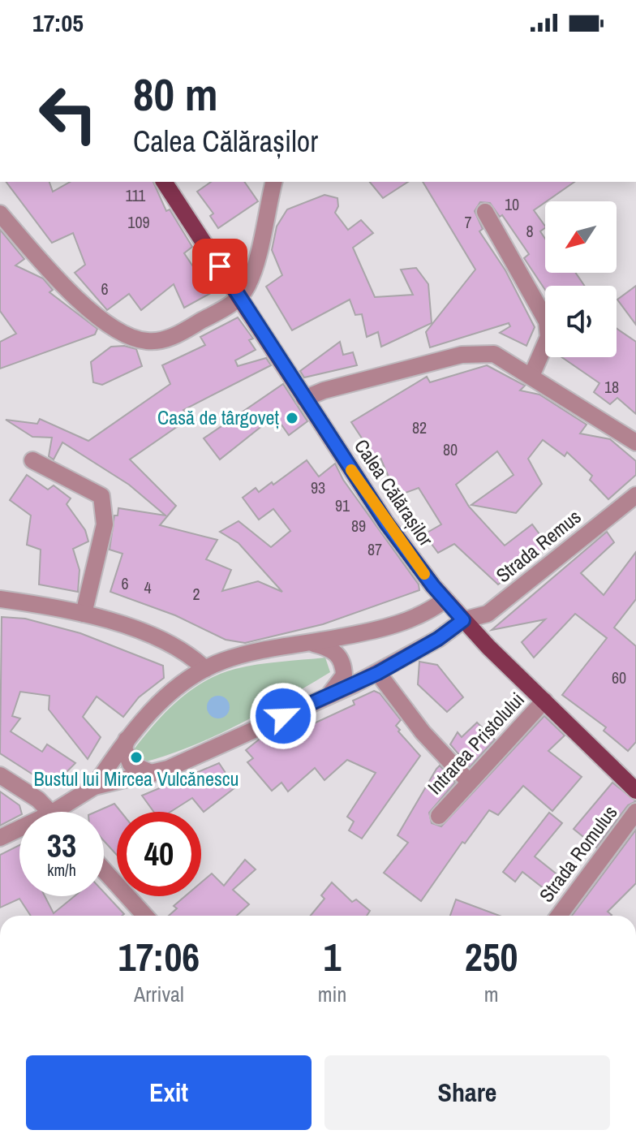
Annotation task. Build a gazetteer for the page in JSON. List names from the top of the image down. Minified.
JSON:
{"streets":{"main road":["Calea Călărașilor"],"street":["Strada Remus","Intrarea Pristolului","Strada Romulus"]},"crossings":[["Calea Călărașilor","Strada Remus"],["Calea Călărașilor","Intrarea Pristolului"]],"places":["Casă de târgoveț","Bustul lui Mircea Vulcănescu"],"house_numbers":["111","10","109","7","8","6","18","82","80","93","91","89","87","6","4","2","60"],"north":"bottom left","page":{"status":"17:05","turn":["80 m","Calea Călărașilor"],"speed":"33 km/h","limit":"40","eta":["17:06","Arrival","1","min","250","m"],"buttons":["Exit","Share"]}}
